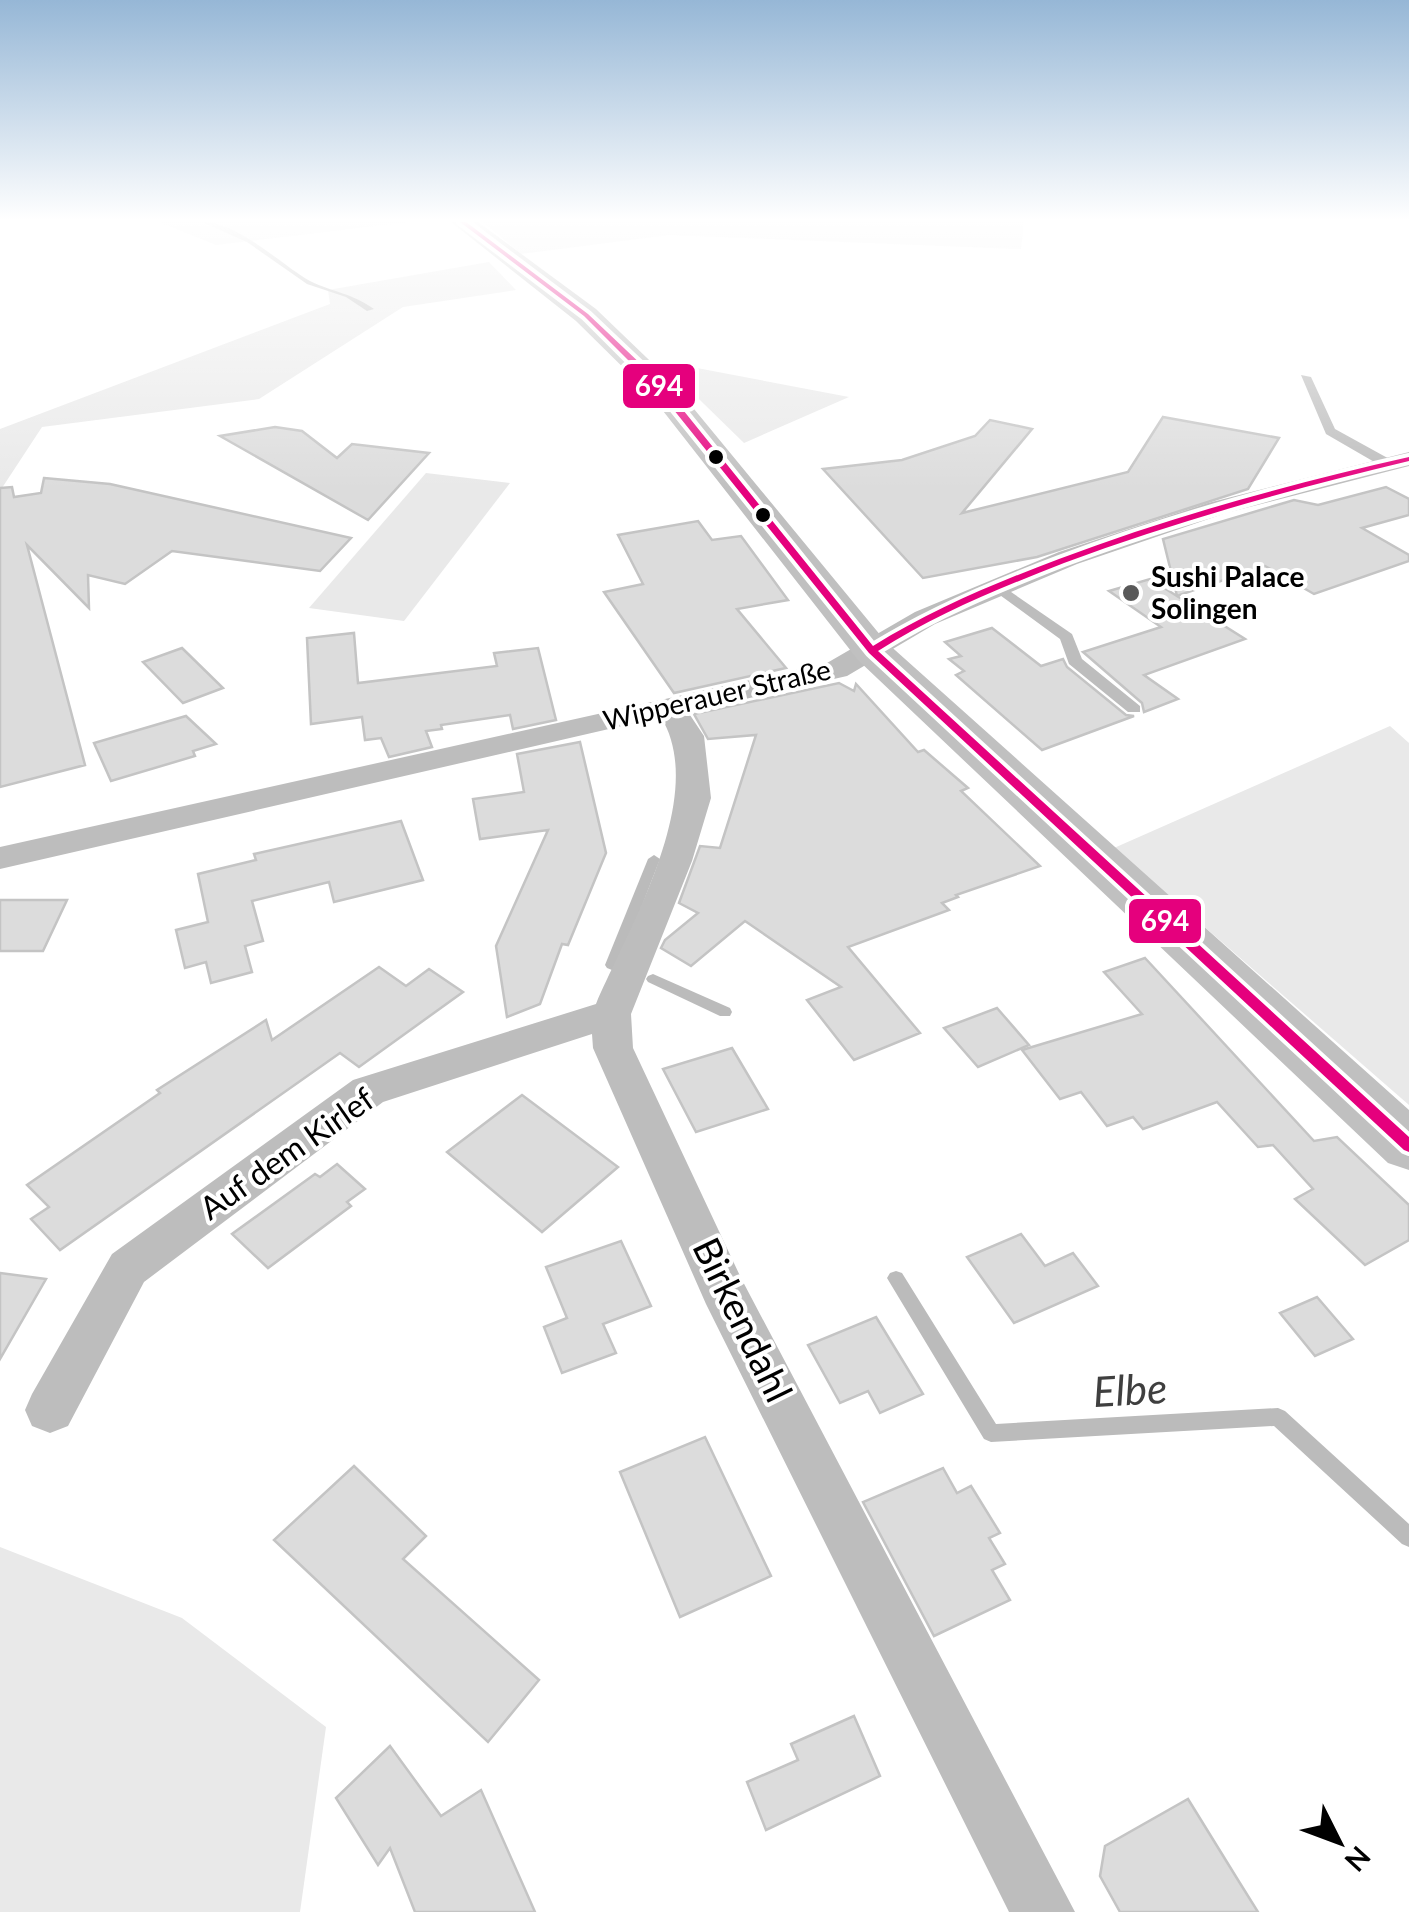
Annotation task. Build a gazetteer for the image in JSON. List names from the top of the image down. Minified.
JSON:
{"streets":{"street":["Wipperauer Straße","Auf dem Kirlef","Birkendahl"]},"crossings":[["Auf dem Kirlef","Birkendahl"]],"water":["Elbe"],"places":["Sushi Palace Solingen"],"lines":["transit line 694"],"north":"bottom right"}
